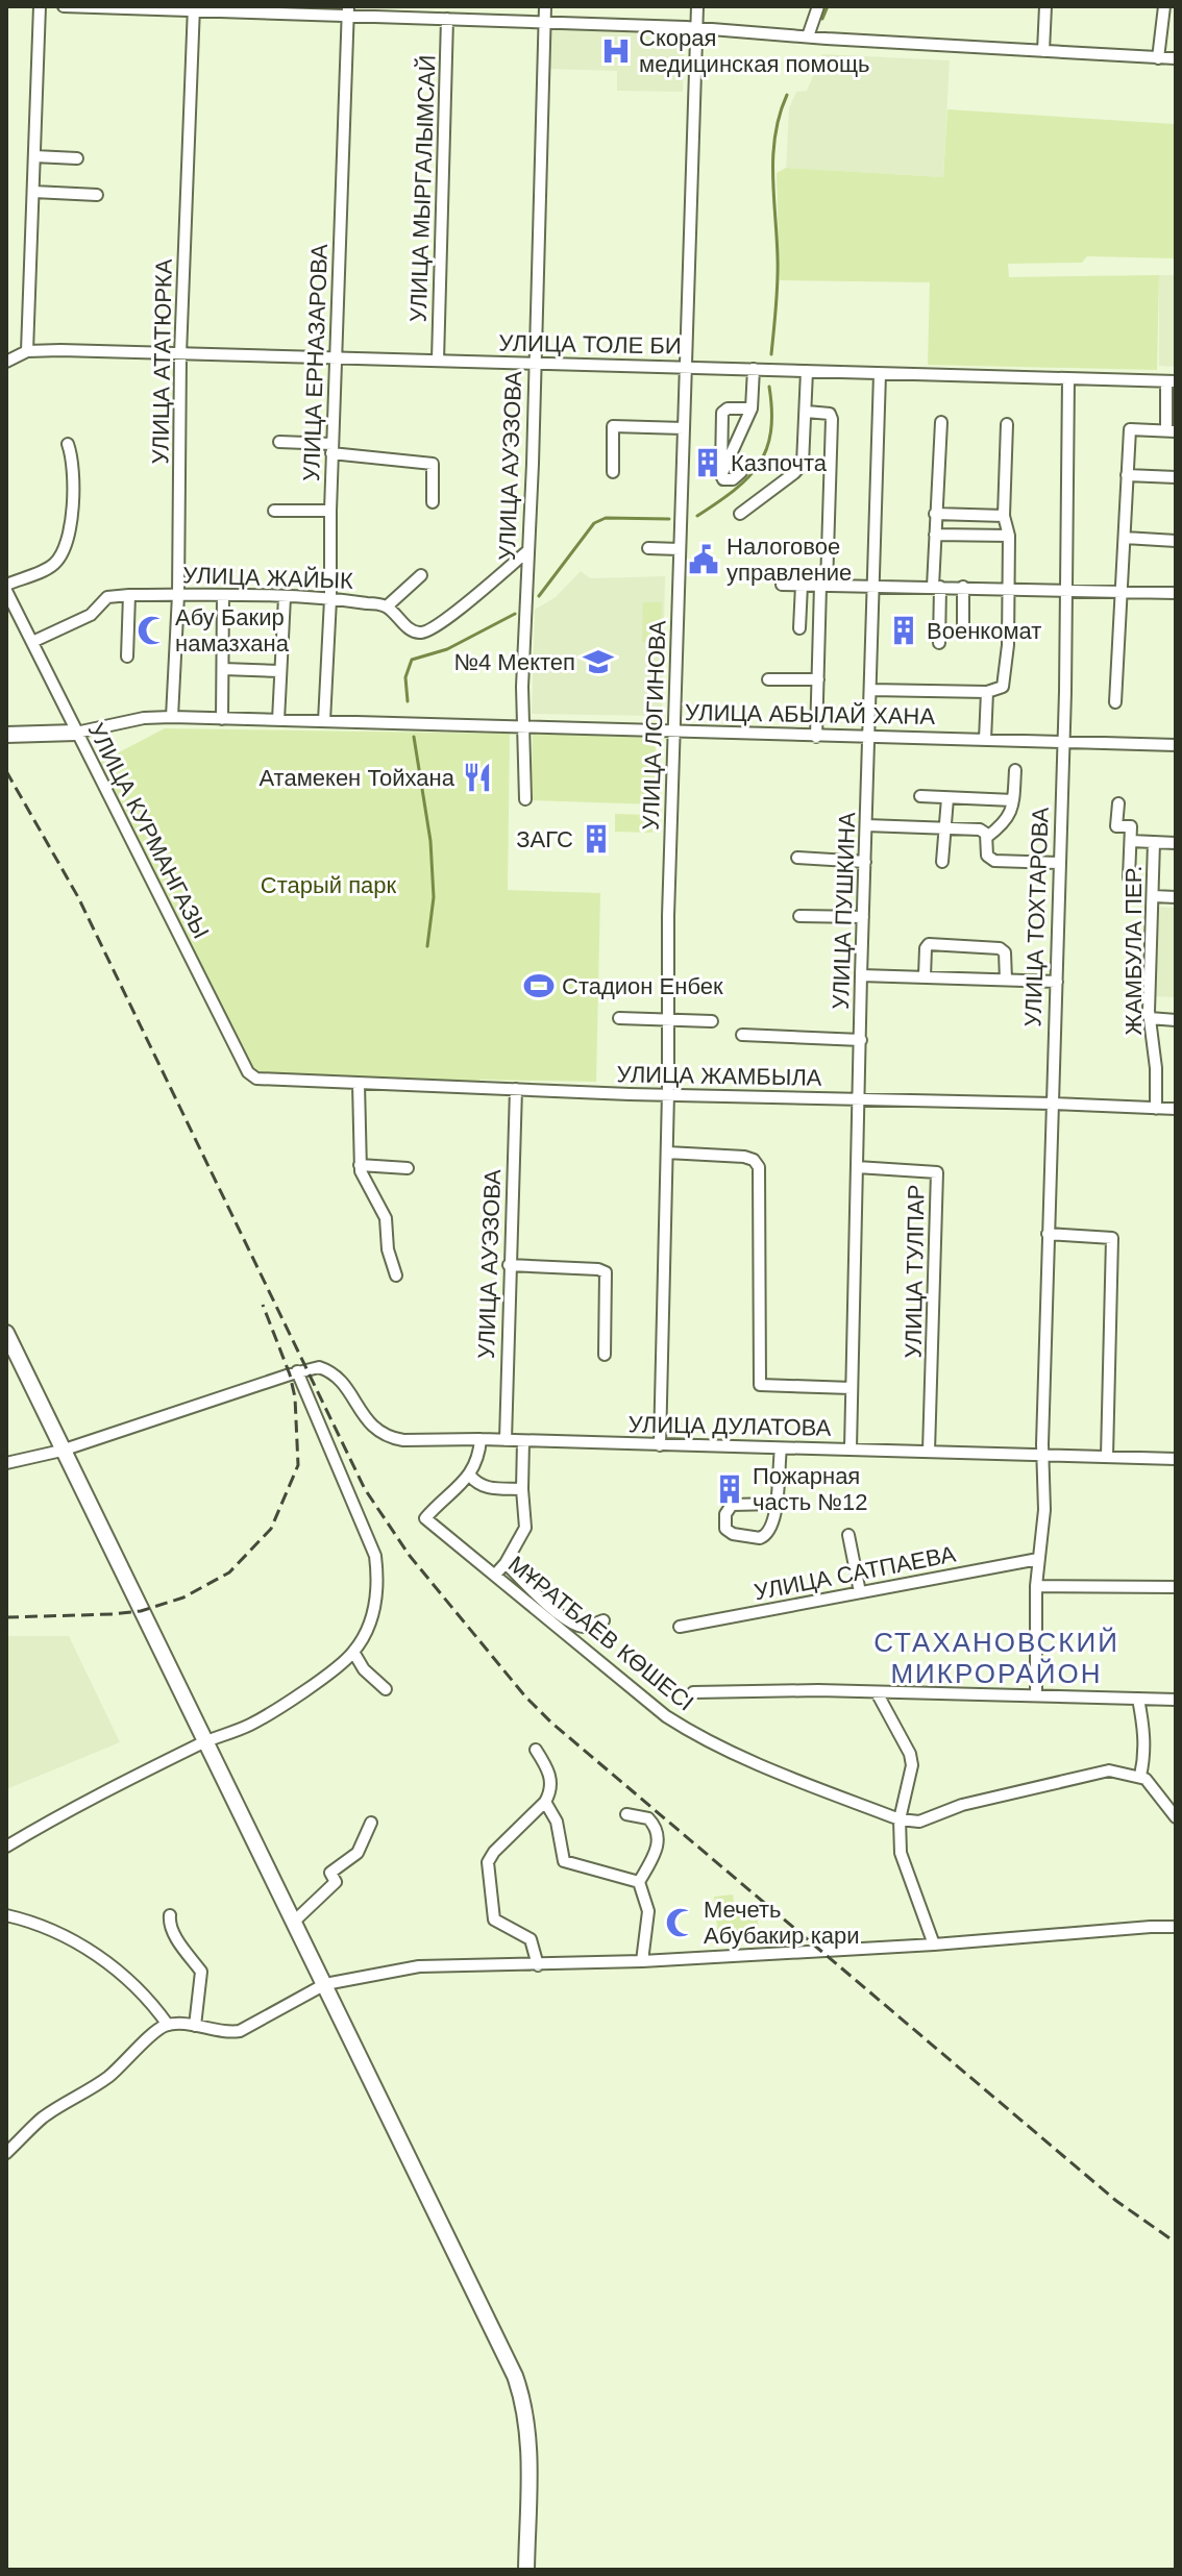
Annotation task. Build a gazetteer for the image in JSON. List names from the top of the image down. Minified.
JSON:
{"streets":{"street":["УЛИЦА МЫРГАЛЫМСАЙ","УЛИЦА ТОЛЕ БИ","УЛИЦА АТАТЮРКА","УЛИЦА ЕРНАЗАРОВА","УЛИЦА АУЭЗОВА","УЛИЦА ЖАЙЫК","УЛИЦА АБЫЛАЙ ХАНА","УЛИЦА ЛОГИНОВА","УЛИЦА КУРМАНГАЗЫ","УЛИЦА ПУШКИНА","УЛИЦА ТОХТАРОВА","ЖАМБУЛА ПЕР.","УЛИЦА ЖАМБЫЛА","УЛИЦА ТУЛПАР","УЛИЦА ДУЛАТОВА","УЛИЦА САТПАЕВА","МҰРАТБАЕВ КӨШЕСІ"]},"crossings":[["УЛИЦА МЫРГАЛЫМСАЙ","УЛИЦА ТОЛЕ БИ"],["УЛИЦА ТОЛЕ БИ","УЛИЦА АТАТЮРКА"],["УЛИЦА ТОЛЕ БИ","УЛИЦА ЕРНАЗАРОВА"],["УЛИЦА ТОЛЕ БИ","УЛИЦА АУЭЗОВА"],["УЛИЦА ТОЛЕ БИ","УЛИЦА ЛОГИНОВА"],["УЛИЦА ТОЛЕ БИ","УЛИЦА ПУШКИНА"],["УЛИЦА ТОЛЕ БИ","УЛИЦА ТОХТАРОВА"],["УЛИЦА АТАТЮРКА","УЛИЦА ЖАЙЫК"],["УЛИЦА АТАТЮРКА","УЛИЦА АБЫЛАЙ ХАНА"],["УЛИЦА ЕРНАЗАРОВА","УЛИЦА ЖАЙЫК"],["УЛИЦА ЕРНАЗАРОВА","УЛИЦА АБЫЛАЙ ХАНА"],["УЛИЦА АУЭЗОВА","УЛИЦА АБЫЛАЙ ХАНА"],["УЛИЦА АУЭЗОВА","УЛИЦА ЖАМБЫЛА"],["УЛИЦА АУЭЗОВА","УЛИЦА ДУЛАТОВА"],["УЛИЦА ЖАЙЫК","УЛИЦА КУРМАНГАЗЫ"],["УЛИЦА АБЫЛАЙ ХАНА","УЛИЦА ЛОГИНОВА"],["УЛИЦА АБЫЛАЙ ХАНА","УЛИЦА КУРМАНГАЗЫ"],["УЛИЦА АБЫЛАЙ ХАНА","УЛИЦА ПУШКИНА"],["УЛИЦА АБЫЛАЙ ХАНА","УЛИЦА ТОХТАРОВА"],["УЛИЦА ЛОГИНОВА","УЛИЦА ЖАМБЫЛА"],["УЛИЦА ЛОГИНОВА","УЛИЦА ДУЛАТОВА"],["УЛИЦА КУРМАНГАЗЫ","УЛИЦА ЖАМБЫЛА"],["УЛИЦА ПУШКИНА","УЛИЦА ЖАМБЫЛА"],["УЛИЦА ПУШКИНА","УЛИЦА ТУЛПАР"],["УЛИЦА ПУШКИНА","УЛИЦА ДУЛАТОВА"],["УЛИЦА ТОХТАРОВА","УЛИЦА ЖАМБЫЛА"],["УЛИЦА ТОХТАРОВА","УЛИЦА ДУЛАТОВА"],["УЛИЦА ТОХТАРОВА","УЛИЦА САТПАЕВА"],["ЖАМБУЛА ПЕР.","УЛИЦА ЖАМБЫЛА"],["УЛИЦА ТУЛПАР","УЛИЦА ДУЛАТОВА"]],"districts":["СТАХАНОВСКИЙ МИКРОРАЙОН"],"parks":["Старый парк"],"places":{"hospital":["Скорая медицинская помощь"],"building":["Казпочта","Военкомат","ЗАГС","Пожарная часть №12"],"public building":["Налоговое управление"],"mosque":["Абу Бакир намазхана","Мечеть Абубакир кари"],"school or university":["№4 Мектеп"],"restaurant":["Атамекен Тойхана"],"sports":["Стадион Енбек"]}}
